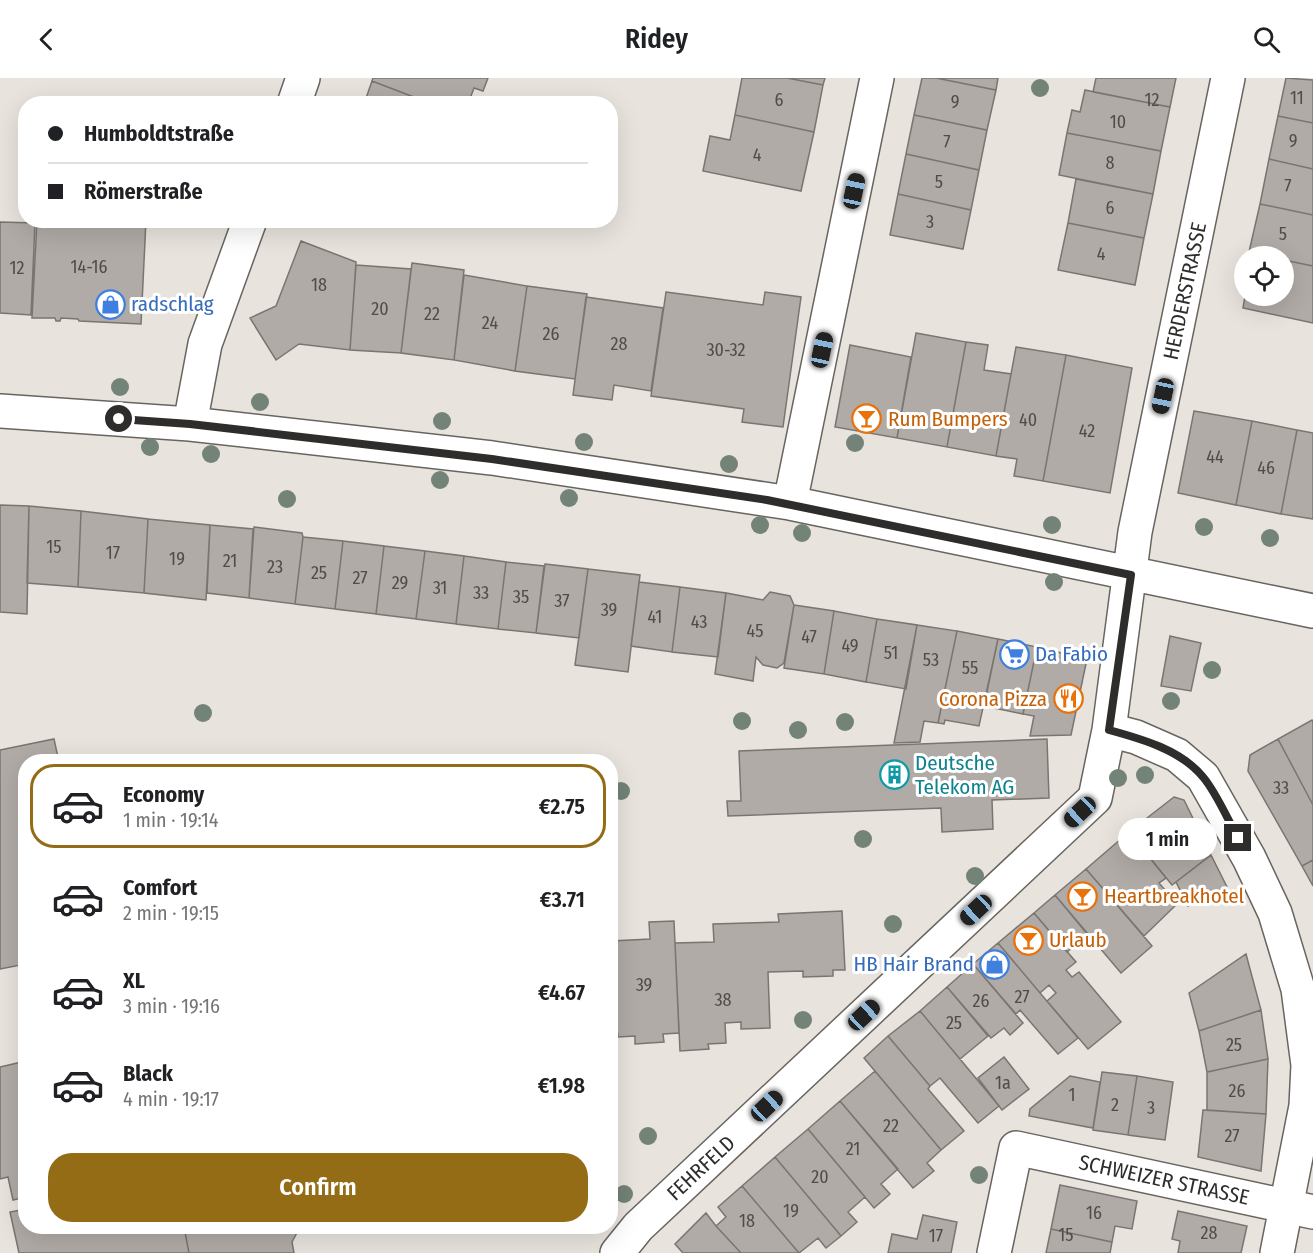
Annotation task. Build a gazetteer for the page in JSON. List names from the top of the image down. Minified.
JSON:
{"streets":{"street":["HERDERSTRASSE","FEHRFELD","SCHWEIZER STRASSE"]},"crossings":[["HERDERSTRASSE","FEHRFELD"]],"places":{"shop":["radschlag","HB Hair Brand"],"bar":["Rum Bumpers","Heartbreakhotel","Urlaub"],"supermarket":["Da Fabio"],"restaurant":["Corona Pizza"],"building":["Deutsche Telekom AG"]},"house_numbers":["11","6","12","9","10","9","7","4","8","5","7","6","3","5","4","14-16","12","18","20","22","24","26","28","30-32","40","42","44","46","15","17","19","21","23","25","27","29","31","33","35","37","39","41","43","45","47","49","51","53","55","33","39","27","38","26","25","25","1a","26","1","2","3","22","27","21","20","19","16","18","28","15","17"],"page":{"header":"Ridey","banner":["Humboldtstraße","Römerstraße"],"list":[{"name":"Economy","note":"1 min · 19:14","value":"€2.75"},{"name":"Comfort","note":"2 min · 19:15","value":"€3.71"},{"name":"XL","note":"3 min · 19:16","value":"€4.67"},{"name":"Black","note":"4 min · 19:17","value":"€1.98"}],"bubble":"1 min","buttons":"Confirm"}}
